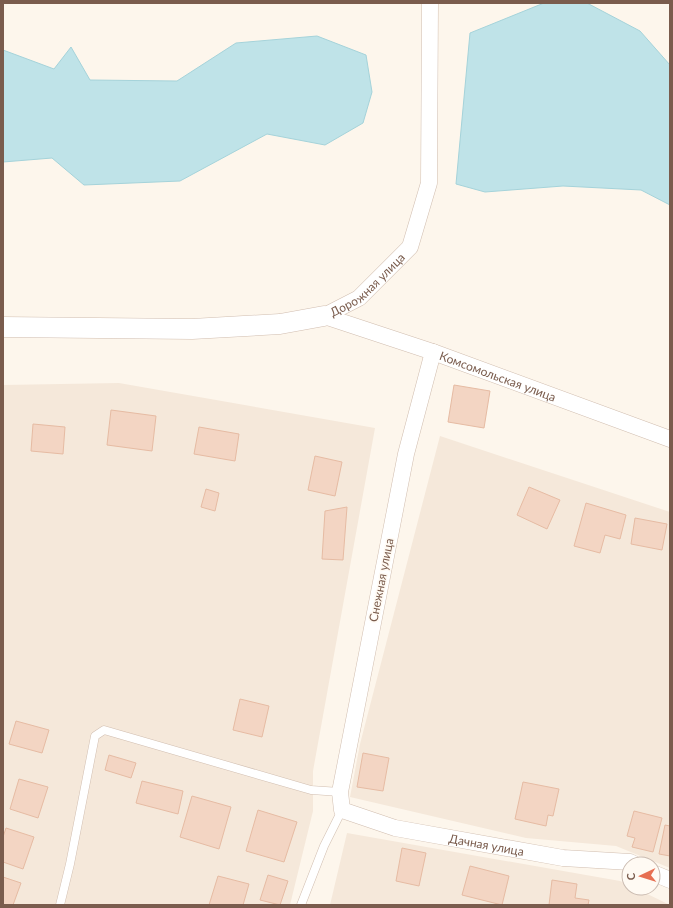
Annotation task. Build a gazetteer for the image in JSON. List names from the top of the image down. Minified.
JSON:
{"streets":{"street":["Дорожная улица","Комсомольская улица","Снежная улица","Дачная улица"]},"crossings":[["Дорожная улица","Комсомольская улица"],["Комсомольская улица","Снежная улица"],["Снежная улица","Дачная улица"]],"north":"left"}
